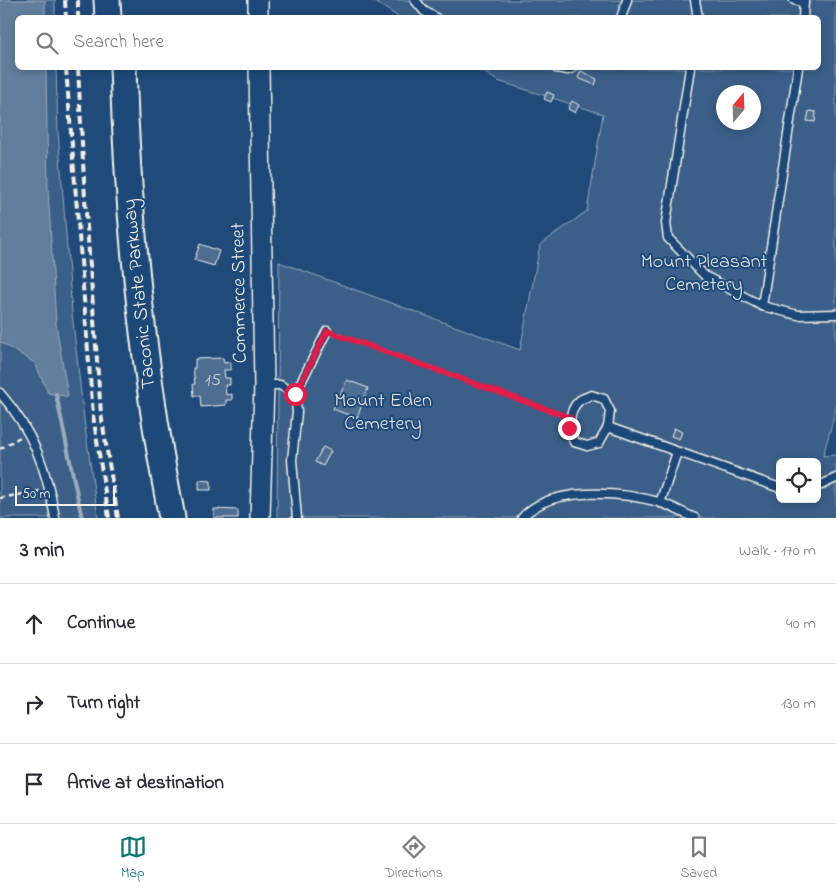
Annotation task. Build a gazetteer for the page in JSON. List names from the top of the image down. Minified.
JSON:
{"streets":{"highway":["Taconic State Parkway"],"street":["Commerce Street"]},"parks":["Mount Pleasant Cemetery","Mount Eden Cemetery"],"house_numbers":["15"],"scale_bar":"50 m","north":"top","page":{"search":"Search here","scale":"50 m","heading":["3 min","Walk · 170 m"],"list":[["Continue","40 m"],["Turn right","130 m"],"Arrive at destination"],"nav":["Map","Directions","Saved"]}}
